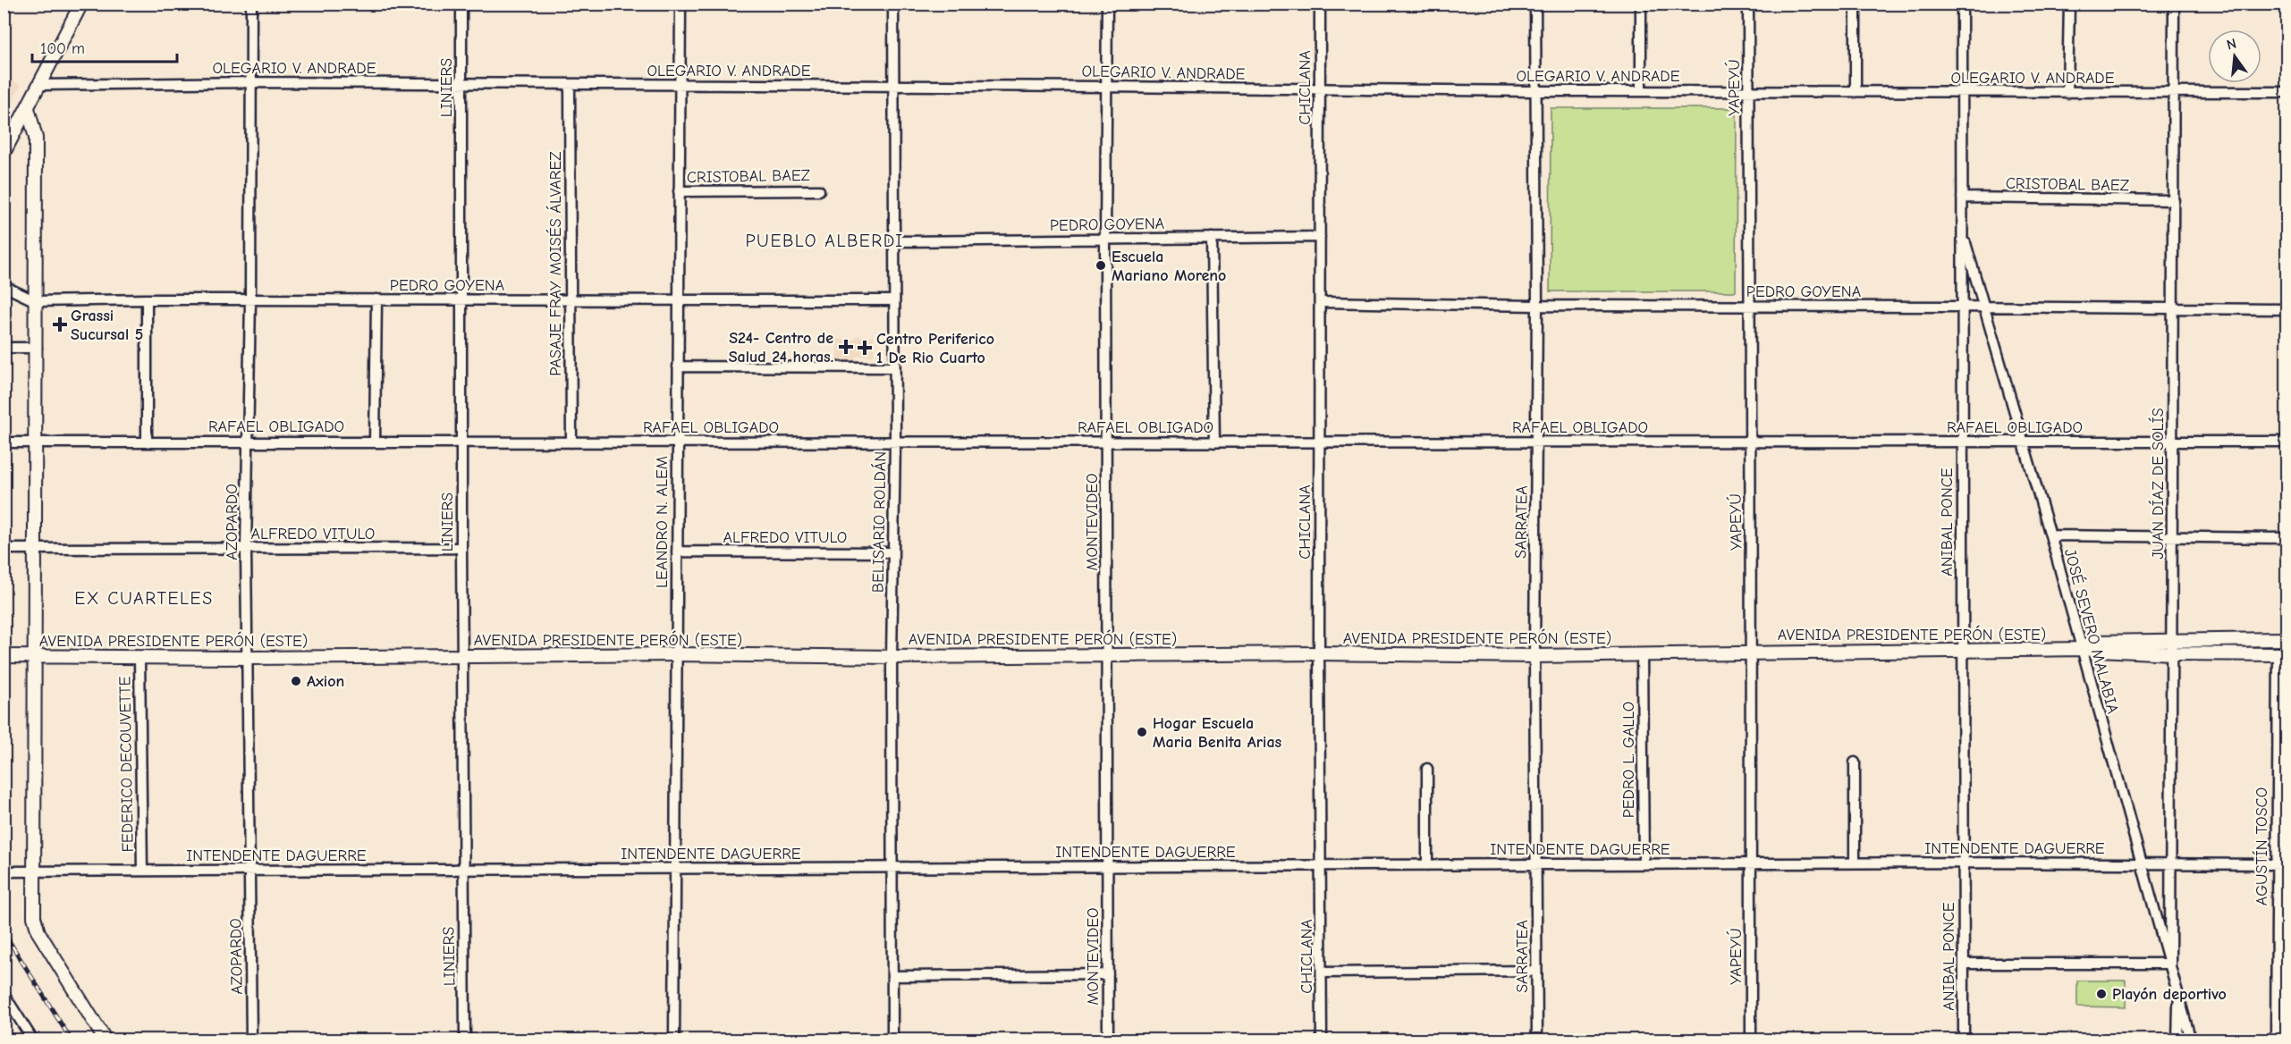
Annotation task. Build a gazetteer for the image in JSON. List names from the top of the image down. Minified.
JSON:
{"streets":{"main road":["AVENIDA PRESIDENTE PERÓN (ESTE)"],"street":["OLEGARIO V. ANDRADE","LINIERS","CHICLANA","YAPEYÚ","CRISTOBAL BAEZ","PEDRO GOYENA","PASAJE FRAY MOISÉS ÁLVAREZ","RAFAEL OBLIGADO","JUAN DÍAZ DE SOLÍS","AZOPARDO","LEANDRO N. ALEM","BELISARIO ROLDÁN","MONTEVIDEO","SARRATEA","ANIBAL PONCE","ALFREDO VITULO","JOSÉ SEVERO MALABIA","PEDRO L. GALLO","FEDERICO DECOUVETTE","AGUSTÍN TOSCO","INTENDENTE DAGUERRE"]},"crossings":[["OLEGARIO V. ANDRADE","LINIERS"],["OLEGARIO V. ANDRADE","CHICLANA"],["OLEGARIO V. ANDRADE","YAPEYÚ"],["OLEGARIO V. ANDRADE","PASAJE FRAY MOISÉS ÁLVAREZ"],["OLEGARIO V. ANDRADE","JUAN DÍAZ DE SOLÍS"],["OLEGARIO V. ANDRADE","AZOPARDO"],["OLEGARIO V. ANDRADE","LEANDRO N. ALEM"],["OLEGARIO V. ANDRADE","BELISARIO ROLDÁN"],["OLEGARIO V. ANDRADE","MONTEVIDEO"],["OLEGARIO V. ANDRADE","SARRATEA"],["OLEGARIO V. ANDRADE","ANIBAL PONCE"],["LINIERS","PEDRO GOYENA"],["LINIERS","RAFAEL OBLIGADO"],["LINIERS","ALFREDO VITULO"],["LINIERS","AVENIDA PRESIDENTE PERÓN (ESTE)"],["LINIERS","INTENDENTE DAGUERRE"],["CHICLANA","PEDRO GOYENA"],["CHICLANA","RAFAEL OBLIGADO"],["CHICLANA","AVENIDA PRESIDENTE PERÓN (ESTE)"],["CHICLANA","INTENDENTE DAGUERRE"],["YAPEYÚ","PEDRO GOYENA"],["YAPEYÚ","RAFAEL OBLIGADO"],["YAPEYÚ","AVENIDA PRESIDENTE PERÓN (ESTE)"],["YAPEYÚ","INTENDENTE DAGUERRE"],["CRISTOBAL BAEZ","JUAN DÍAZ DE SOLÍS"],["CRISTOBAL BAEZ","LEANDRO N. ALEM"],["CRISTOBAL BAEZ","ANIBAL PONCE"],["PEDRO GOYENA","PASAJE FRAY MOISÉS ÁLVAREZ"],["PEDRO GOYENA","JUAN DÍAZ DE SOLÍS"],["PEDRO GOYENA","AZOPARDO"],["PEDRO GOYENA","LEANDRO N. ALEM"],["PEDRO GOYENA","BELISARIO ROLDÁN"],["PEDRO GOYENA","MONTEVIDEO"],["PEDRO GOYENA","SARRATEA"],["PEDRO GOYENA","ANIBAL PONCE"],["PEDRO GOYENA","JOSÉ SEVERO MALABIA"],["PASAJE FRAY MOISÉS ÁLVAREZ","RAFAEL OBLIGADO"],["RAFAEL OBLIGADO","JUAN DÍAZ DE SOLÍS"],["RAFAEL OBLIGADO","AZOPARDO"],["RAFAEL OBLIGADO","LEANDRO N. ALEM"],["RAFAEL OBLIGADO","BELISARIO ROLDÁN"],["RAFAEL OBLIGADO","MONTEVIDEO"],["RAFAEL OBLIGADO","SARRATEA"],["RAFAEL OBLIGADO","ANIBAL PONCE"],["RAFAEL OBLIGADO","JOSÉ SEVERO MALABIA"],["JUAN DÍAZ DE SOLÍS","JOSÉ SEVERO MALABIA"],["JUAN DÍAZ DE SOLÍS","AVENIDA PRESIDENTE PERÓN (ESTE)"],["JUAN DÍAZ DE SOLÍS","INTENDENTE DAGUERRE"],["AZOPARDO","ALFREDO VITULO"],["AZOPARDO","AVENIDA PRESIDENTE PERÓN (ESTE)"],["AZOPARDO","INTENDENTE DAGUERRE"],["LEANDRO N. ALEM","ALFREDO VITULO"],["LEANDRO N. ALEM","AVENIDA PRESIDENTE PERÓN (ESTE)"],["LEANDRO N. ALEM","INTENDENTE DAGUERRE"],["BELISARIO ROLDÁN","ALFREDO VITULO"],["BELISARIO ROLDÁN","AVENIDA PRESIDENTE PERÓN (ESTE)"],["BELISARIO ROLDÁN","INTENDENTE DAGUERRE"],["MONTEVIDEO","AVENIDA PRESIDENTE PERÓN (ESTE)"],["MONTEVIDEO","INTENDENTE DAGUERRE"],["SARRATEA","AVENIDA PRESIDENTE PERÓN (ESTE)"],["SARRATEA","INTENDENTE DAGUERRE"],["ANIBAL PONCE","JOSÉ SEVERO MALABIA"],["ANIBAL PONCE","AVENIDA PRESIDENTE PERÓN (ESTE)"],["ANIBAL PONCE","INTENDENTE DAGUERRE"],["JOSÉ SEVERO MALABIA","AVENIDA PRESIDENTE PERÓN (ESTE)"],["JOSÉ SEVERO MALABIA","INTENDENTE DAGUERRE"],["AVENIDA PRESIDENTE PERÓN (ESTE)","PEDRO L. GALLO"],["AVENIDA PRESIDENTE PERÓN (ESTE)","FEDERICO DECOUVETTE"],["AVENIDA PRESIDENTE PERÓN (ESTE)","AGUSTÍN TOSCO"],["PEDRO L. GALLO","INTENDENTE DAGUERRE"],["FEDERICO DECOUVETTE","INTENDENTE DAGUERRE"],["AGUSTÍN TOSCO","INTENDENTE DAGUERRE"]],"districts":["PUEBLO ALBERDI","EX CUARTELES"],"places":{"other":["Escuela Mariano Moreno","Axion","Hogar Escuela Maria Benita Arias","Playón deportivo"],"health":["Grassi Sucursal 5","S24- Centro de Salud 24 horas.","Centro Periferico 1 De Rio Cuarto"]},"scale_bar":"100 m","north":"top"}
